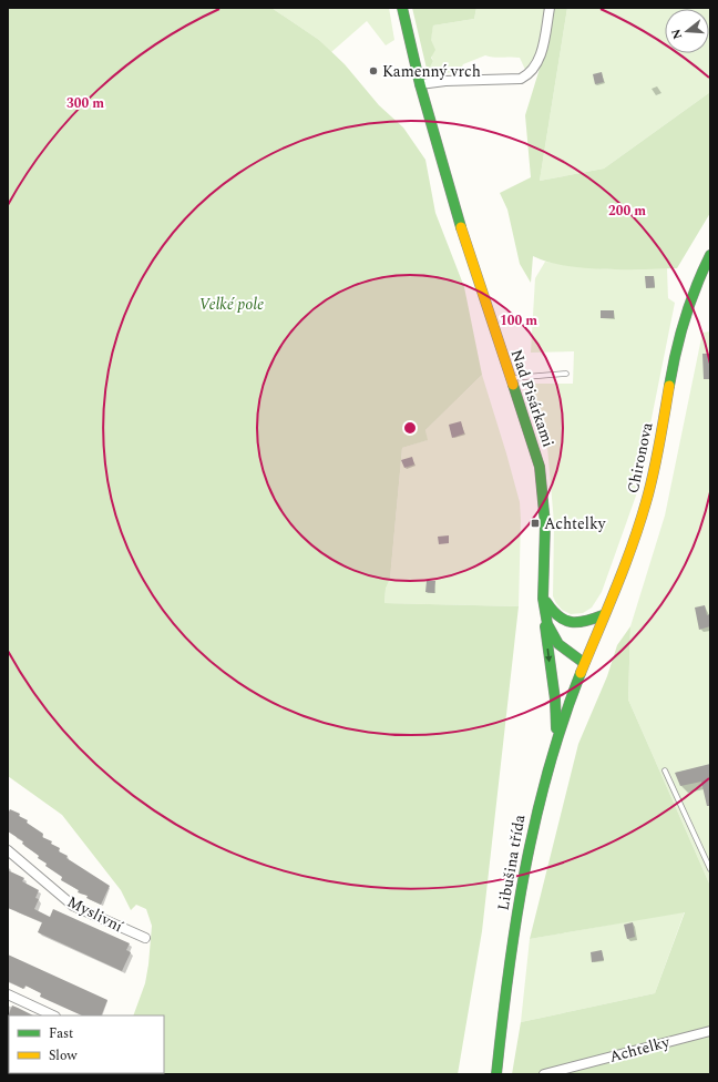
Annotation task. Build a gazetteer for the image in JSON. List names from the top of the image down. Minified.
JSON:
{"streets":{"street":["Nad Pisárkami","Chironova","Libušina třída","Myslivní","Achtelky"]},"crossings":[["Nad Pisárkami","Chironova"],["Nad Pisárkami","Libušina třída"],["Chironova","Libušina třída"]],"parks":["Velké pole"],"places":{"other":["Kamenný vrch"],"transit":["Achtelky"]},"legend":["Fast","Slow"],"north":"left","rings":["300 m","200 m","100 m"]}
